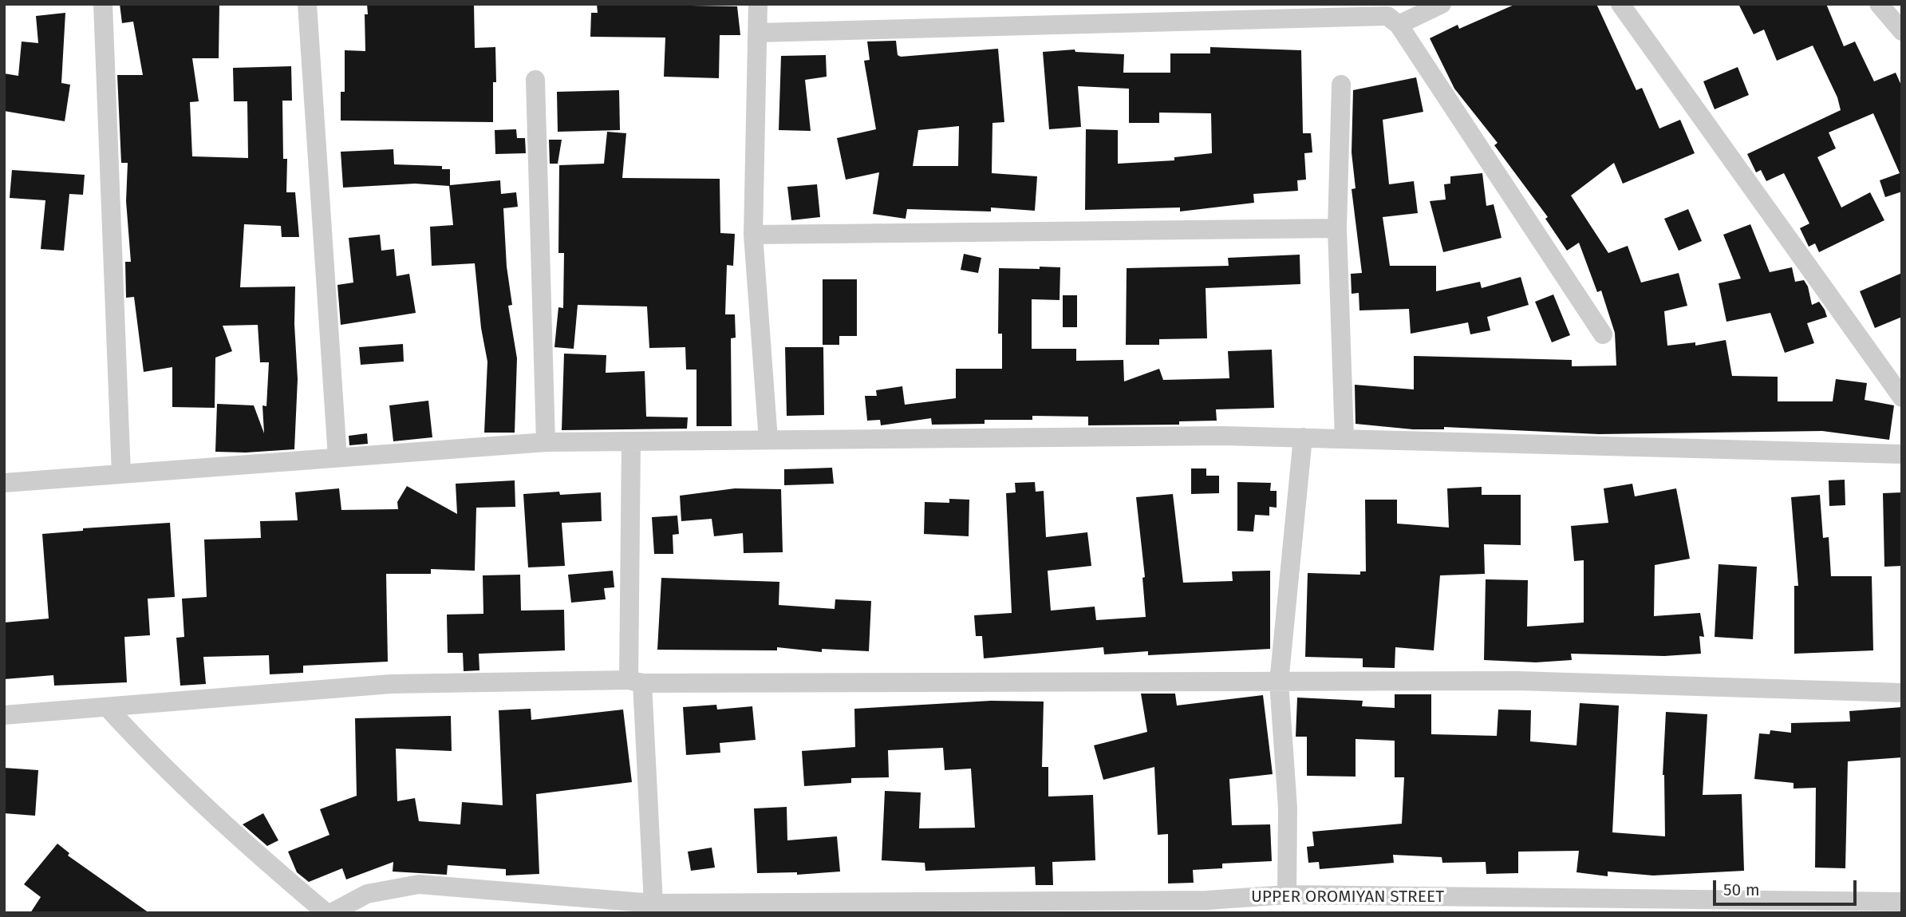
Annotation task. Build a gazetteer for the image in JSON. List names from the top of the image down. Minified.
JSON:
{"streets":{"street":["UPPER OROMIYAN STREET"]},"scale_bar":"50 m"}
